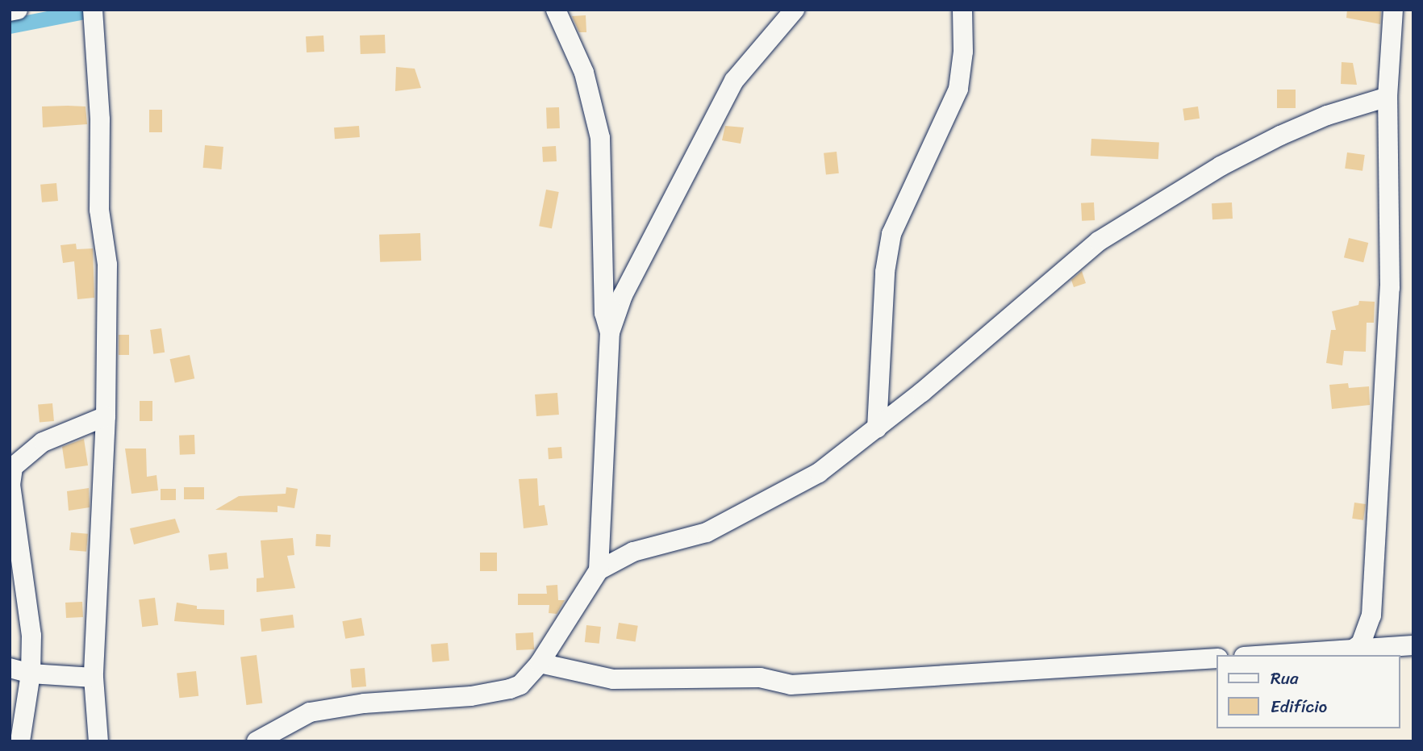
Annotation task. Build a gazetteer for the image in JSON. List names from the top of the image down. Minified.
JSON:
{"legend":["Rua","Edifício"]}
